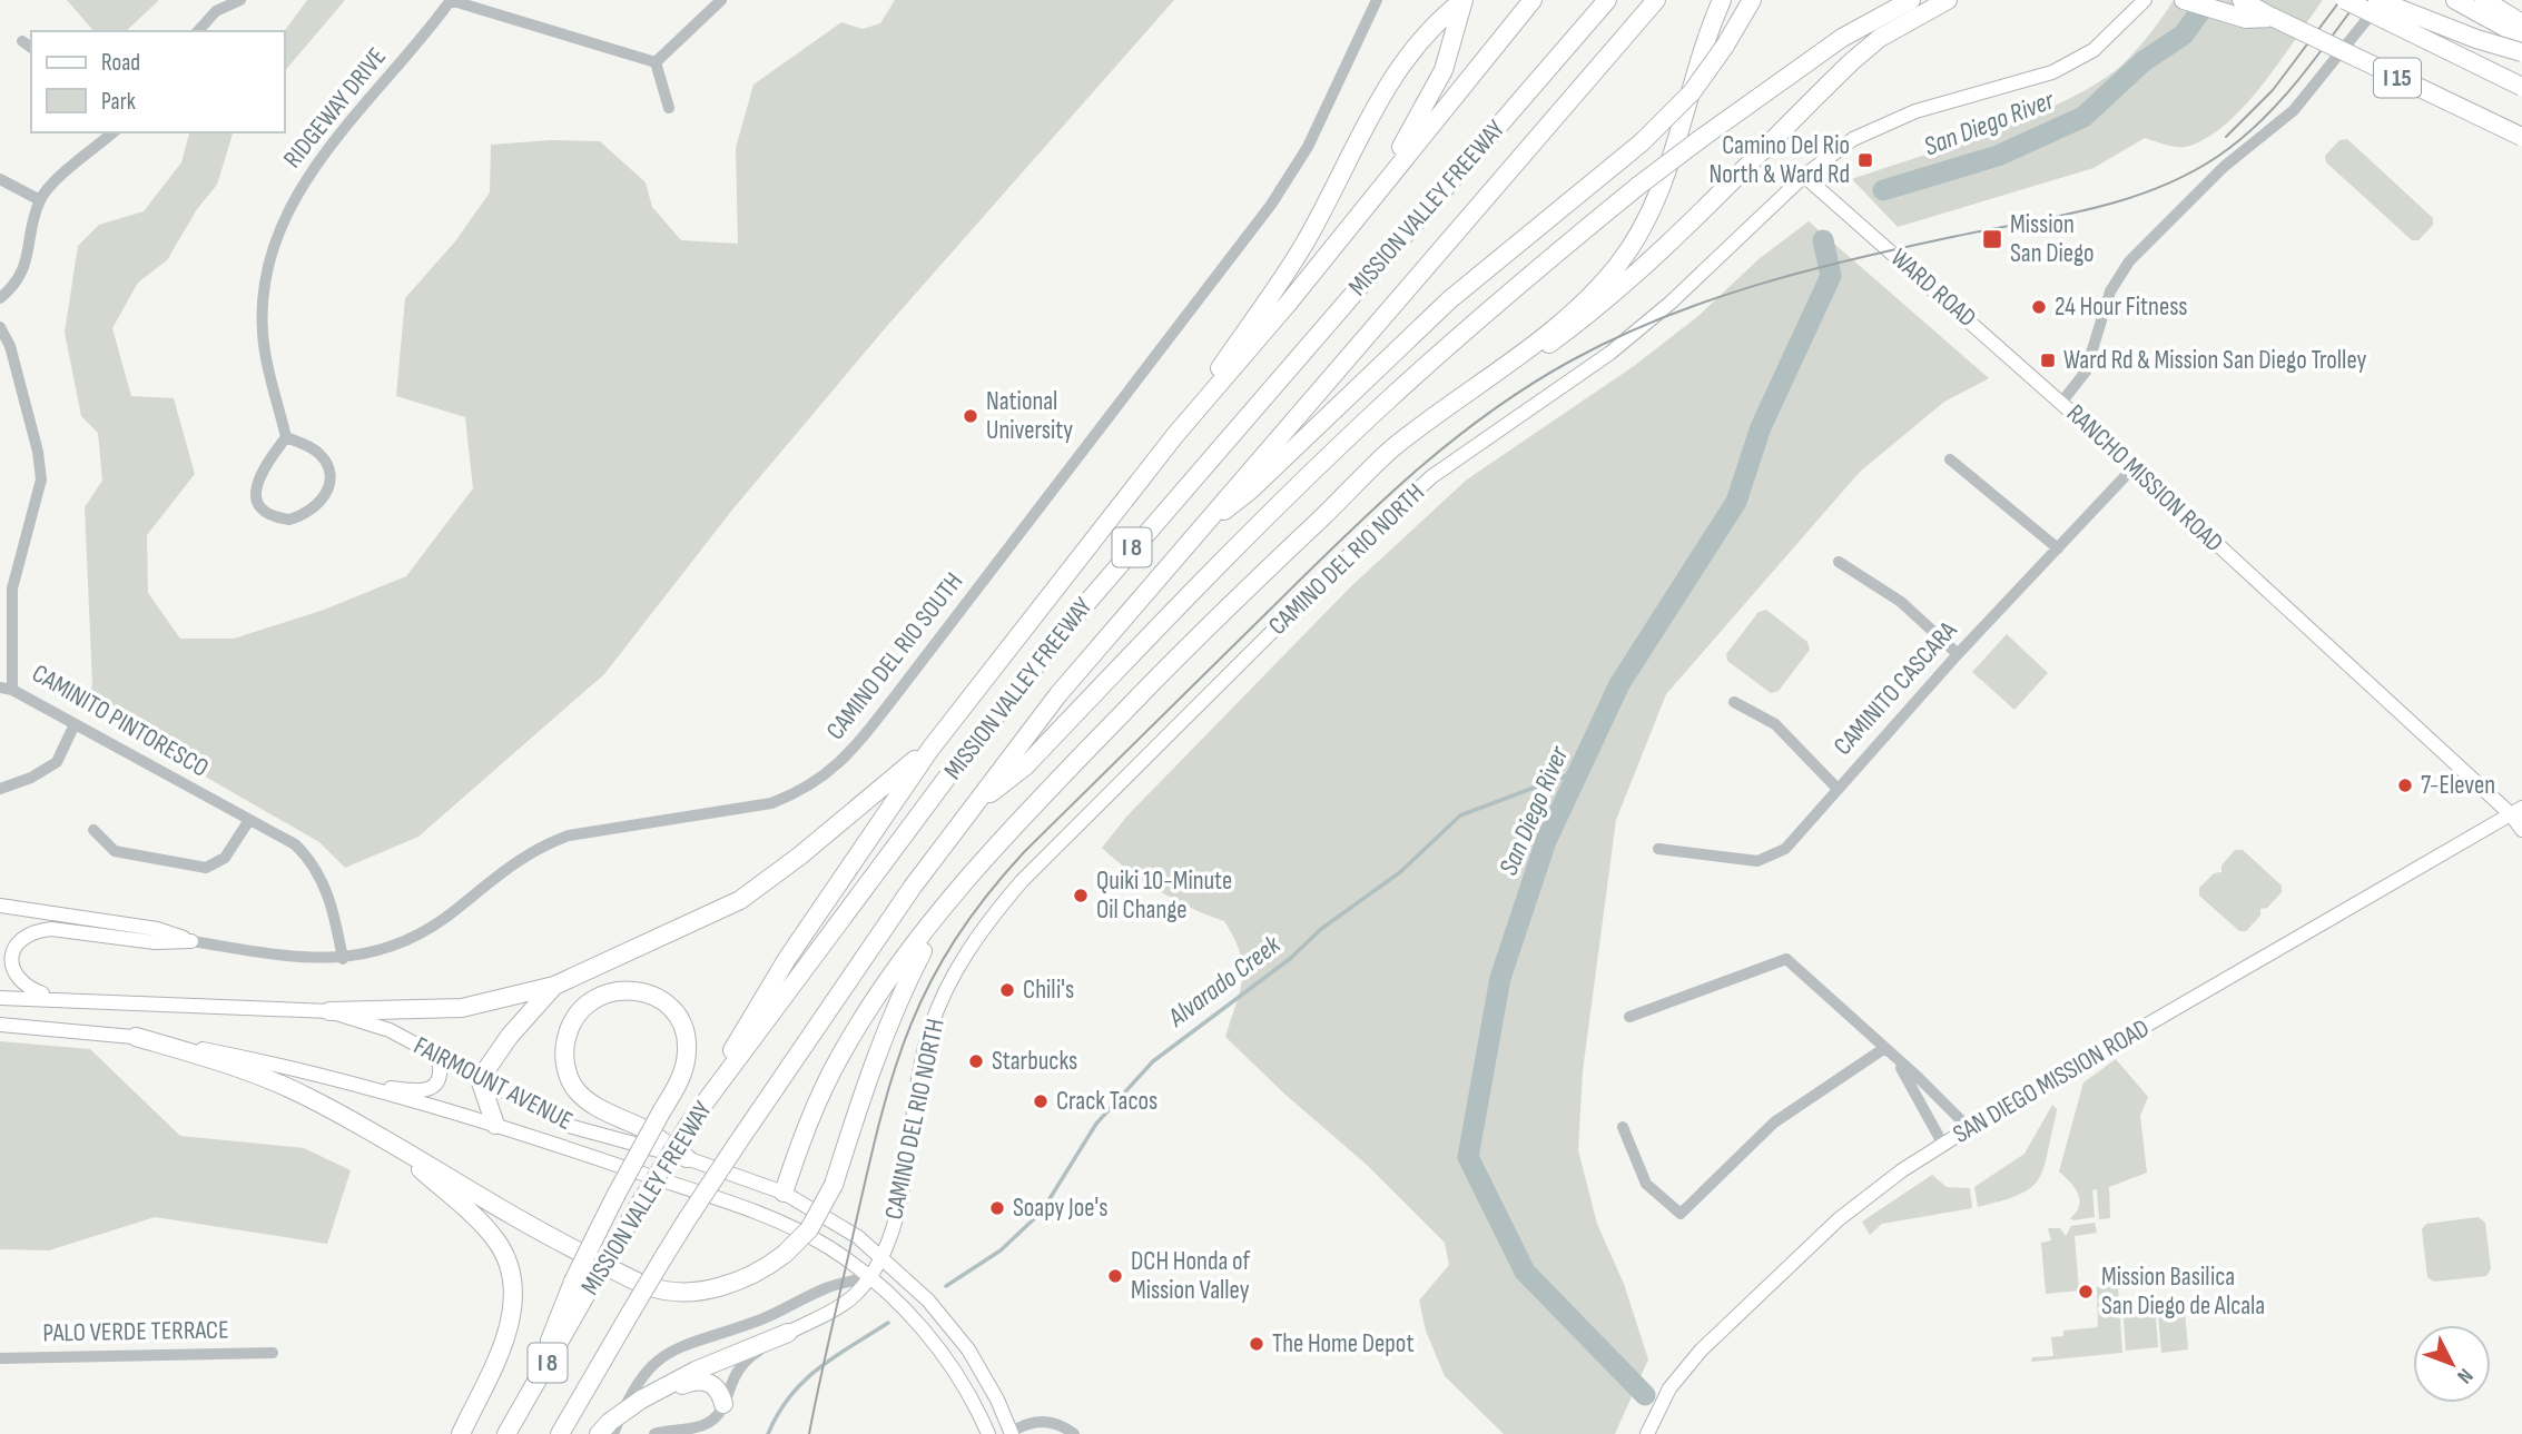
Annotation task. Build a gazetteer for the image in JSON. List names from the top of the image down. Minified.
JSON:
{"streets":{"highway":["I 15","MISSION VALLEY FREEWAY","I 8"],"main road":["WARD ROAD","RANCHO MISSION ROAD","CAMINO DEL RIO NORTH","SAN DIEGO MISSION ROAD","FAIRMOUNT AVENUE"],"street":["RIDGEWAY DRIVE","CAMINO DEL RIO SOUTH","CAMINITO CASCARA","CAMINITO PINTORESCO","PALO VERDE TERRACE"]},"crossings":[["WARD ROAD","RANCHO MISSION ROAD"],["WARD ROAD","CAMINO DEL RIO NORTH"],["RANCHO MISSION ROAD","CAMINITO CASCARA"],["RANCHO MISSION ROAD","SAN DIEGO MISSION ROAD"],["CAMINO DEL RIO NORTH","FAIRMOUNT AVENUE"],["CAMINO DEL RIO SOUTH","CAMINITO PINTORESCO"]],"water":["San Diego River","Alvarado Creek"],"places":{"transit":["Camino Del Rio North & Ward Rd","Mission San Diego","Ward Rd & Mission San Diego Trolley"],"other":["24 Hour Fitness","National University","7-Eleven","Quiki 10-Minute Oil Change","Chili's","Starbucks","Crack Tacos","Soapy Joe's","DCH Honda of Mission Valley","Mission Basilica San Diego de Alcala","The Home Depot"]},"legend":["Road","Park"],"north":"bottom right"}
